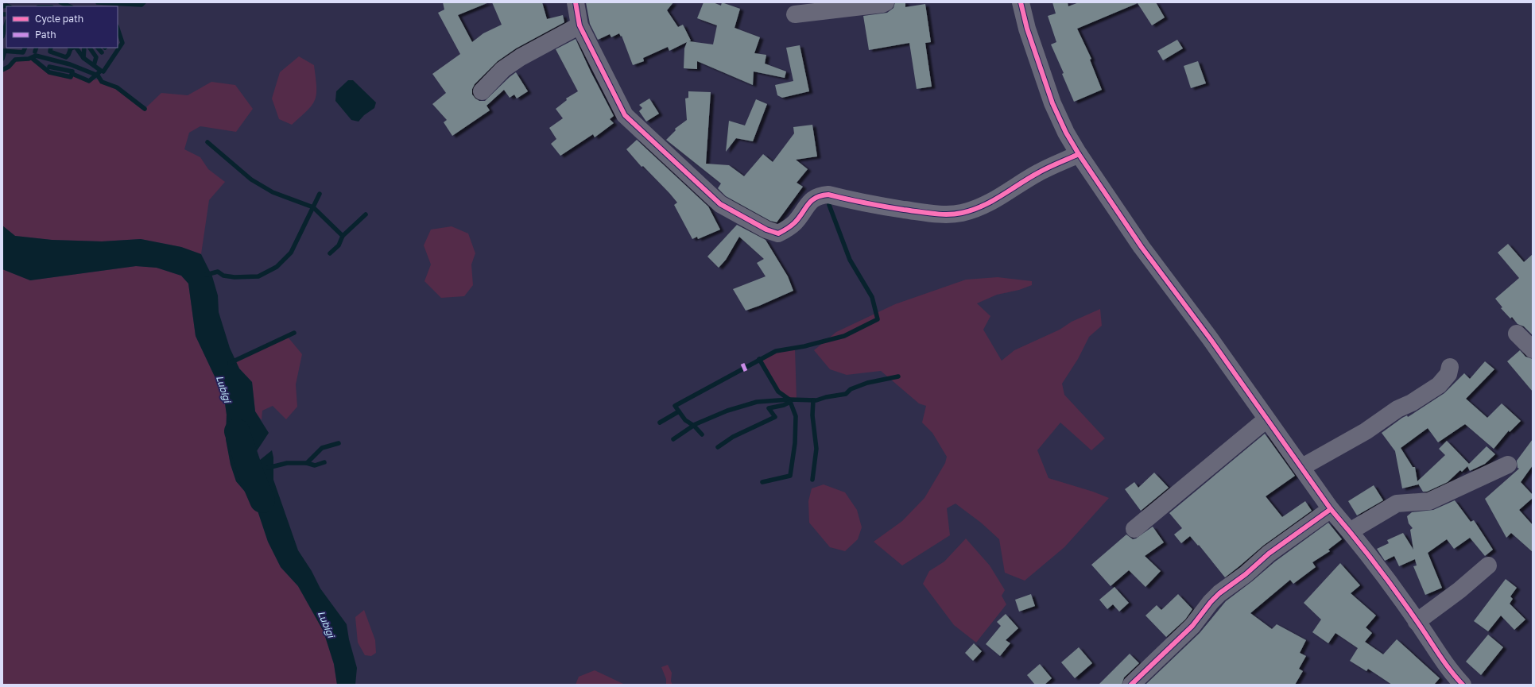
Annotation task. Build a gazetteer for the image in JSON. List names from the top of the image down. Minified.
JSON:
{"water":["Lubigi"],"legend":["Cycle path","Path"]}
